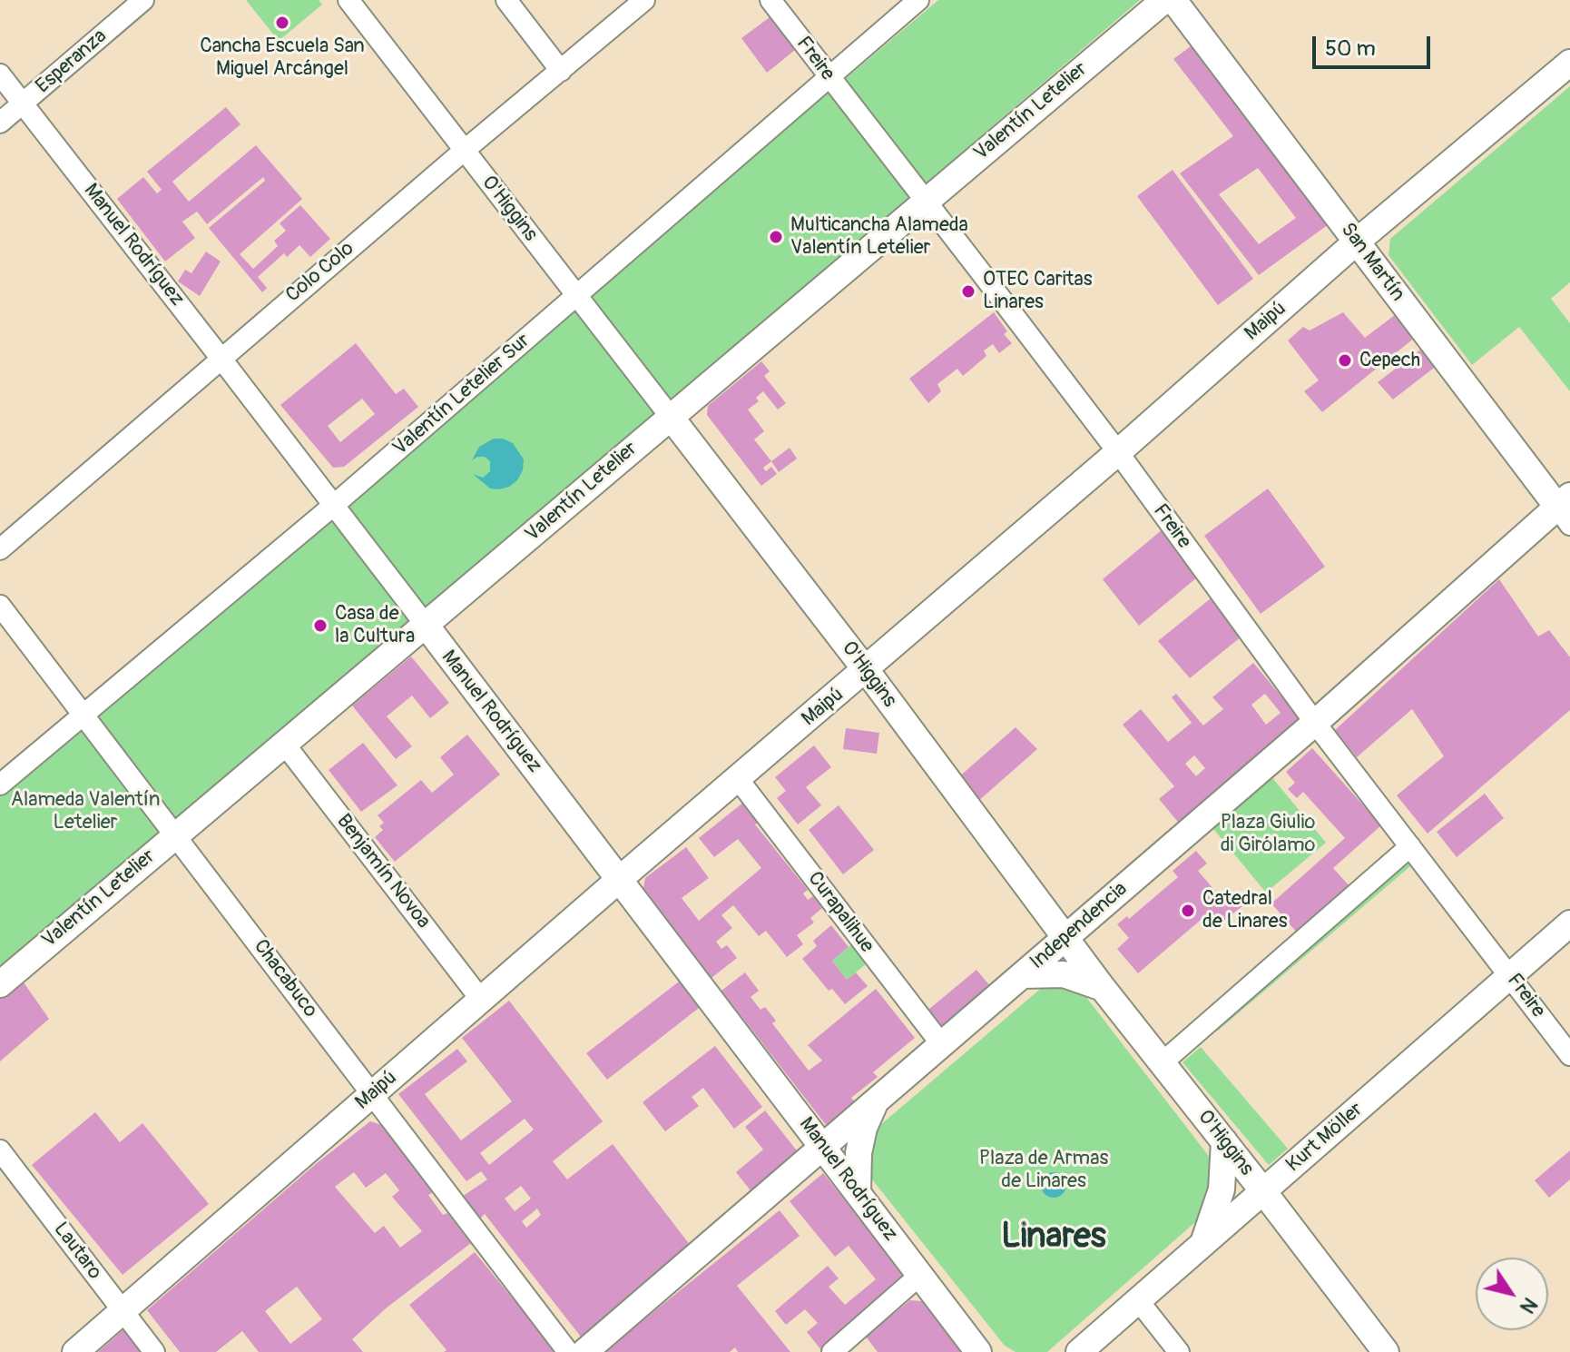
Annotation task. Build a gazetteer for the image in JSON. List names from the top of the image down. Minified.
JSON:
{"streets":{"main road":["Valentín Letelier","O'Higgins","Manuel Rodríguez","San Martín","Maipú","Independencia","Kurt Möller"],"street":["Freire","Esperanza","Colo Colo","Valentín Letelier Sur","Benjamín Novoa","Curapalihue","Chacabuco","Lautaro"]},"crossings":[["Freire","Valentín Letelier"],["Freire","Maipú"],["Freire","Valentín Letelier Sur"],["Freire","Independencia"],["Freire","Kurt Möller"],["Esperanza","Manuel Rodríguez"],["Valentín Letelier","O'Higgins"],["Valentín Letelier","Manuel Rodríguez"],["Valentín Letelier","Benjamín Novoa"],["Valentín Letelier","Chacabuco"],["O'Higgins","Colo Colo"],["O'Higgins","Maipú"],["O'Higgins","Valentín Letelier Sur"],["O'Higgins","Independencia"],["O'Higgins","Kurt Möller"],["Manuel Rodríguez","Colo Colo"],["Manuel Rodríguez","Maipú"],["Manuel Rodríguez","Valentín Letelier Sur"],["Manuel Rodríguez","Independencia"],["San Martín","Maipú"],["San Martín","Independencia"],["Maipú","Benjamín Novoa"],["Maipú","Curapalihue"],["Maipú","Chacabuco"],["Maipú","Lautaro"],["Valentín Letelier Sur","Chacabuco"],["Curapalihue","Independencia"]],"districts":["Linares"],"parks":["Alameda Valentín Letelier","Plaza Giulio di Girólamo","Plaza de Armas de Linares"],"places":["Cancha Escuela San Miguel Arcángel","Multicancha Alameda Valentín Letelier","OTEC Caritas Linares","Cepech","Casa de la Cultura","Catedral de Linares"],"scale_bar":"50 m","north":"bottom right"}
